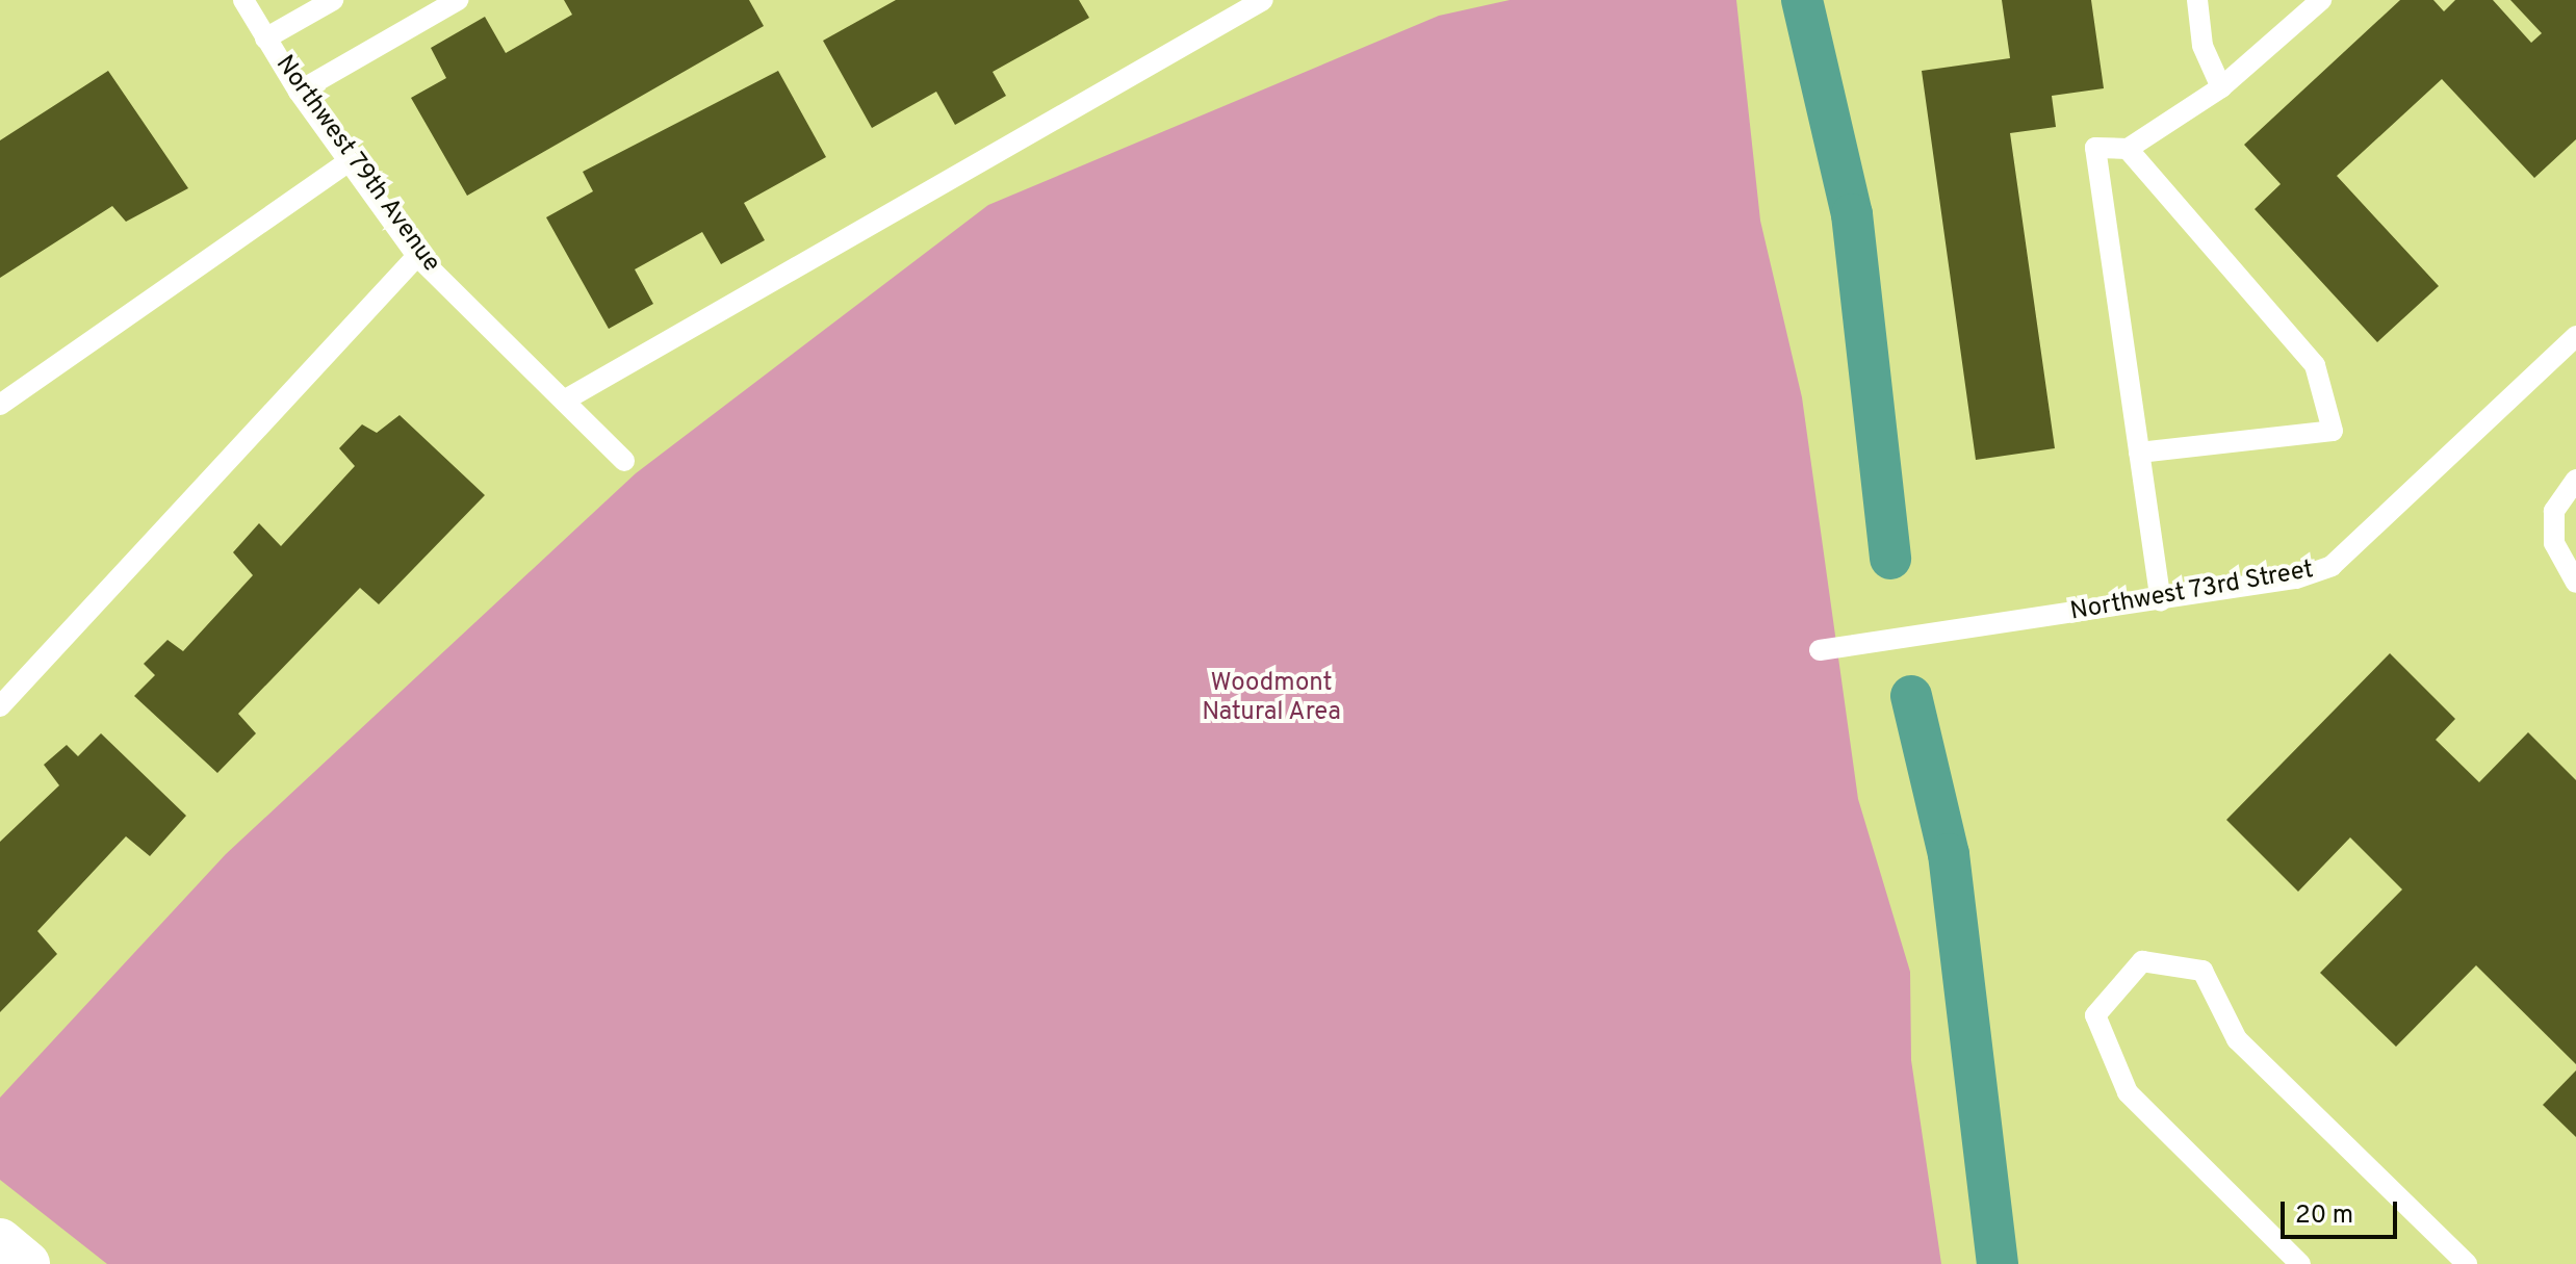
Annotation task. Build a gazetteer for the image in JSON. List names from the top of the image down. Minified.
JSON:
{"streets":{"lane":["Northwest 79th Avenue","Northwest 73rd Street"]},"parks":["Woodmont Natural Area"],"scale_bar":"20 m"}
